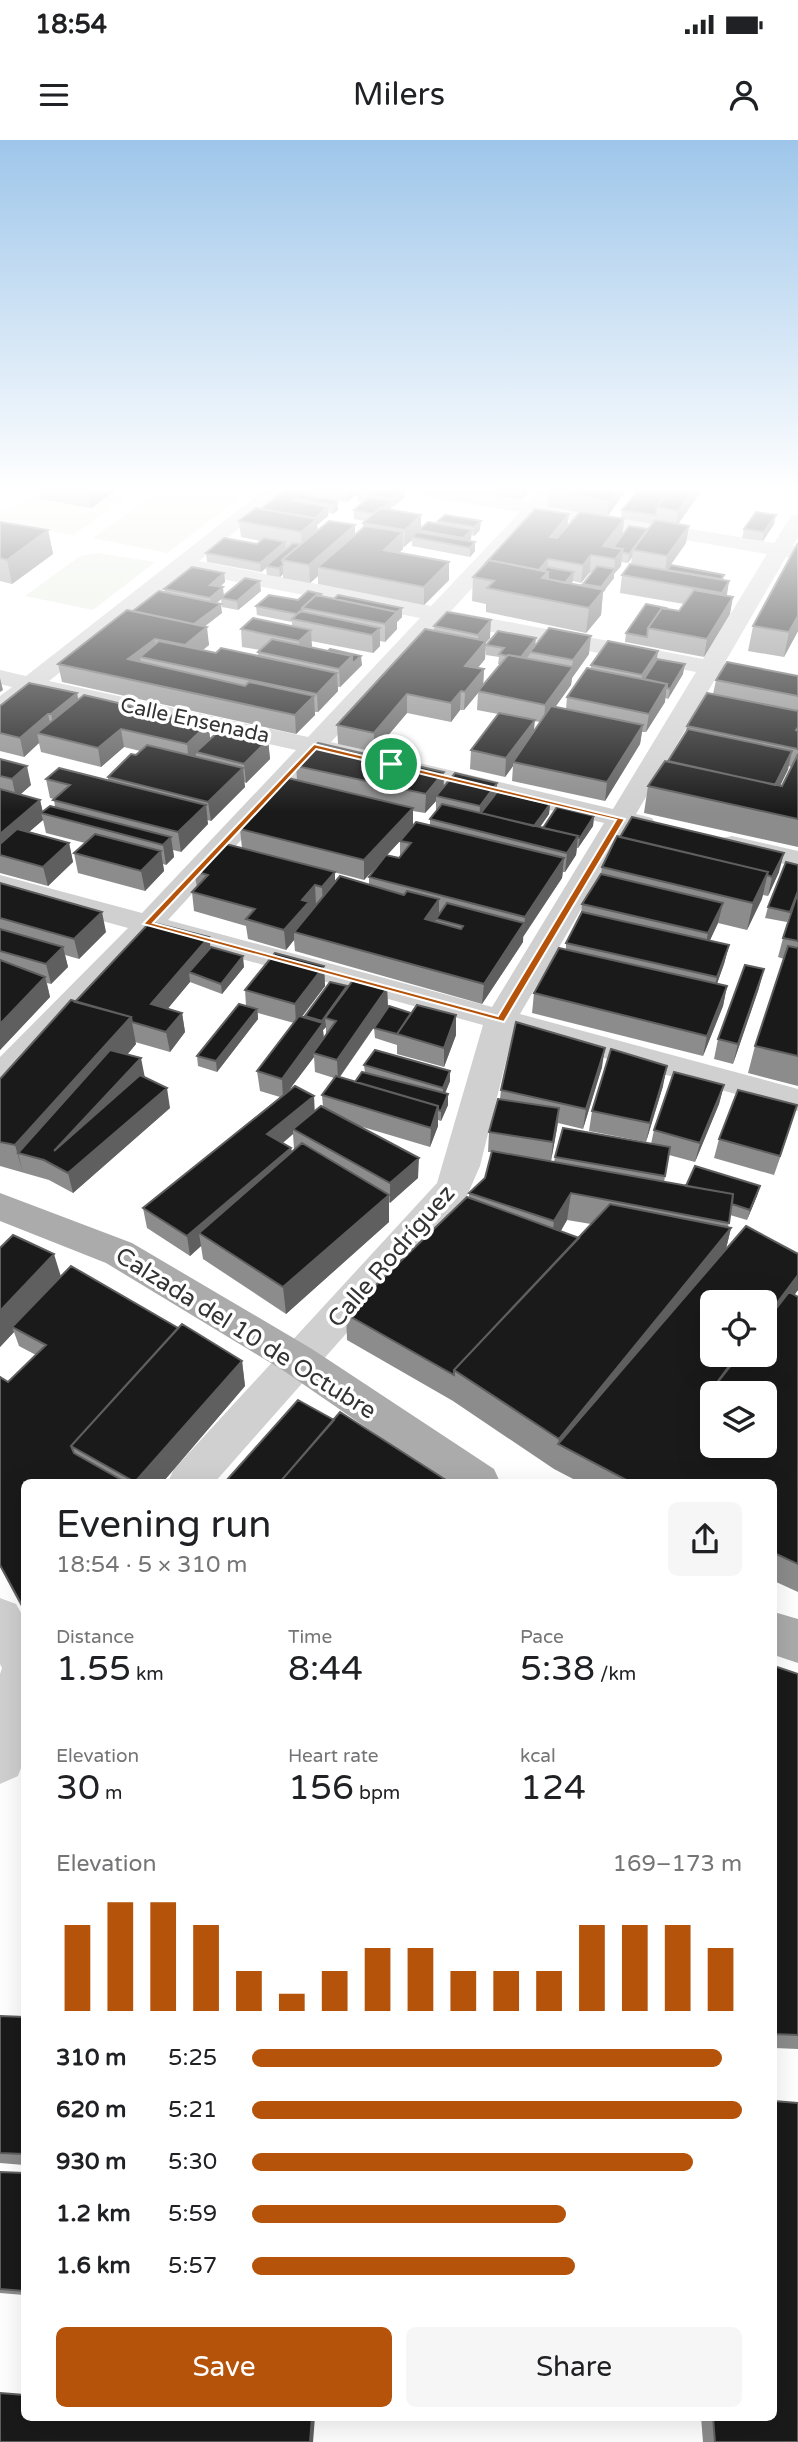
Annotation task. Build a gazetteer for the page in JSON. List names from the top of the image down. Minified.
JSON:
{"streets":{"main road":["Calzada del 10 de Octubre"],"street":["Calle Ensenada","Calle Rodríguez"]},"crossings":[["Calle Ensenada","Calle Rodríguez"],["Calle Rodríguez","Calzada del 10 de Octubre"]],"page":{"status":"18:54","header":"Milers","heading":["Evening run","18:54 · 5 × 310 m"],"stats":[["Distance","1.55 km"],["Time","8:44"],["Pace","5:38 /km"],["Elevation","30 m"],["Heart rate","156 bpm"],["kcal","124"]],"chart":["Elevation","169–173 m"],"list":[{"name":"310 m","note":"5:25"},{"name":"620 m","note":"5:21"},{"name":"930 m","note":"5:30"},{"name":"1.2 km","note":"5:59"},{"name":"1.6 km","note":"5:57"}],"buttons":["Save","Share"]}}
